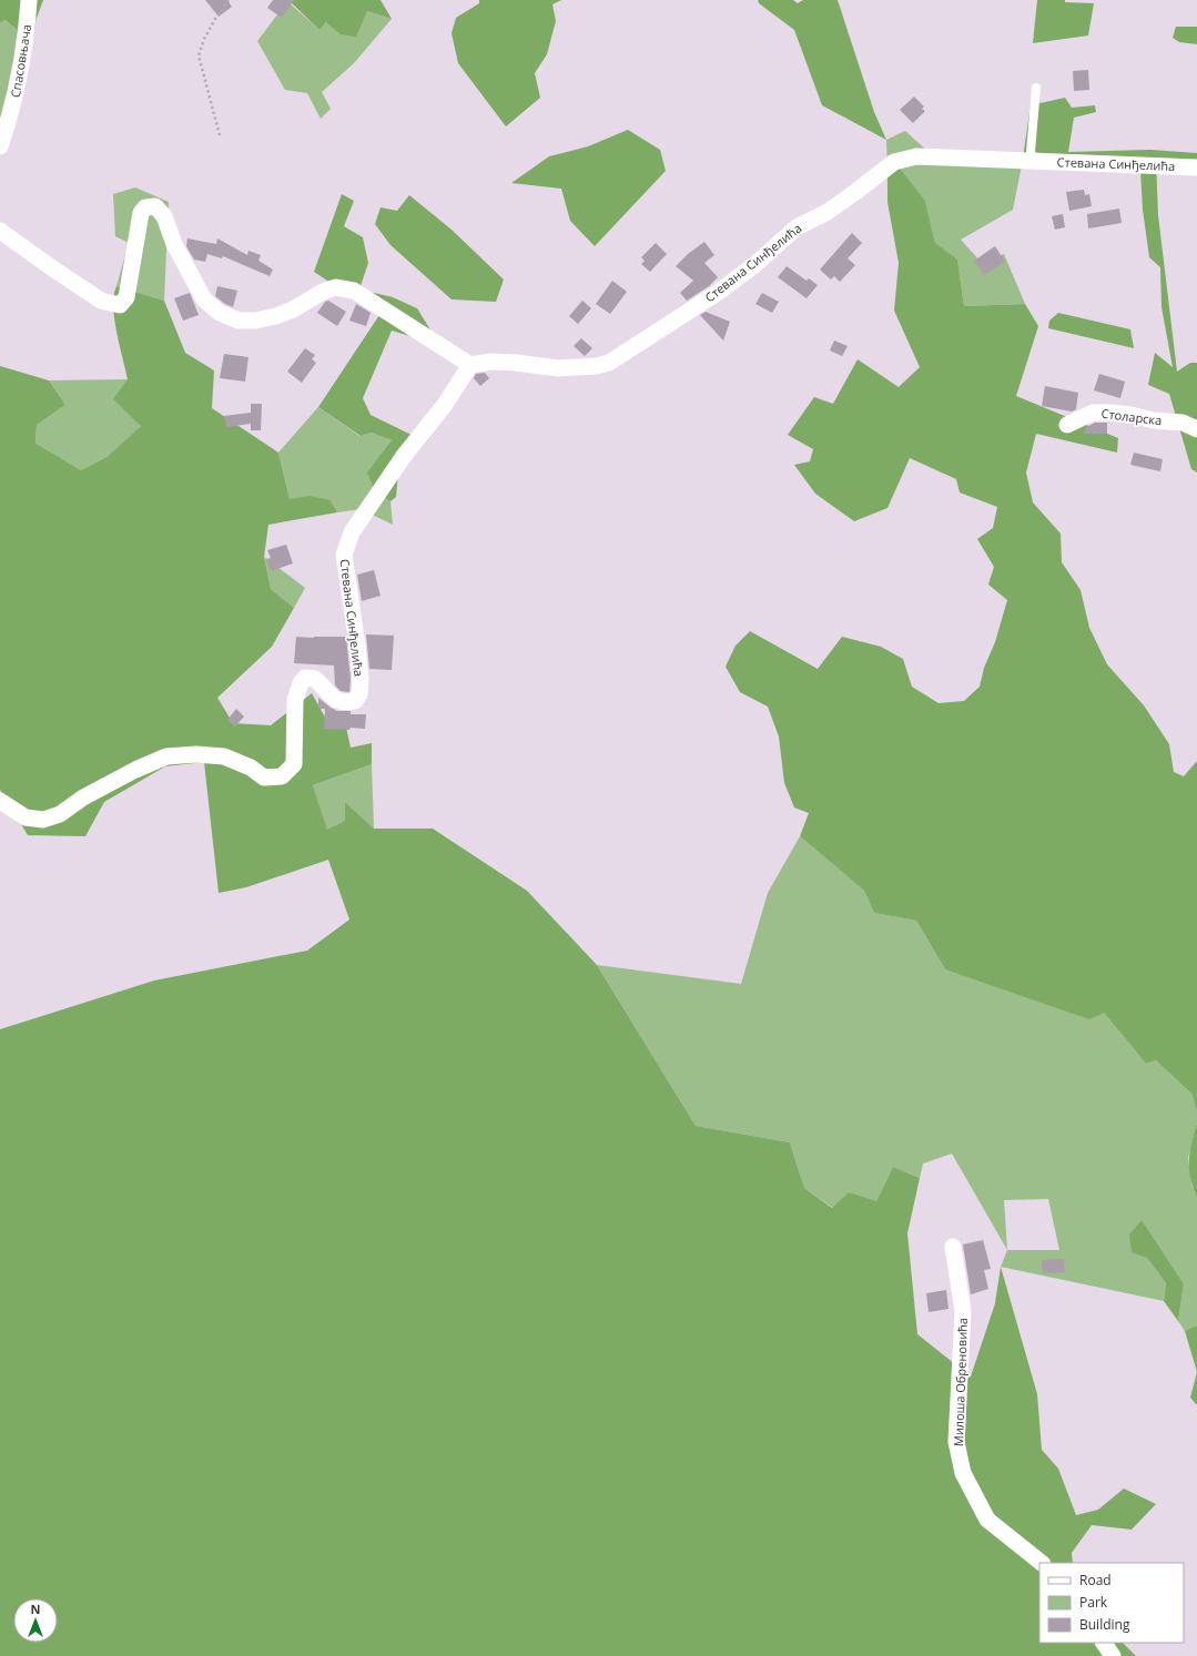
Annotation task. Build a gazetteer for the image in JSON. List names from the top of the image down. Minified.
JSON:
{"streets":{"street":["Спасовњача","Стевана Синђелића","Столарска","Милоша Обреновића"]},"legend":["Road","Park","Building"],"north":"top"}
